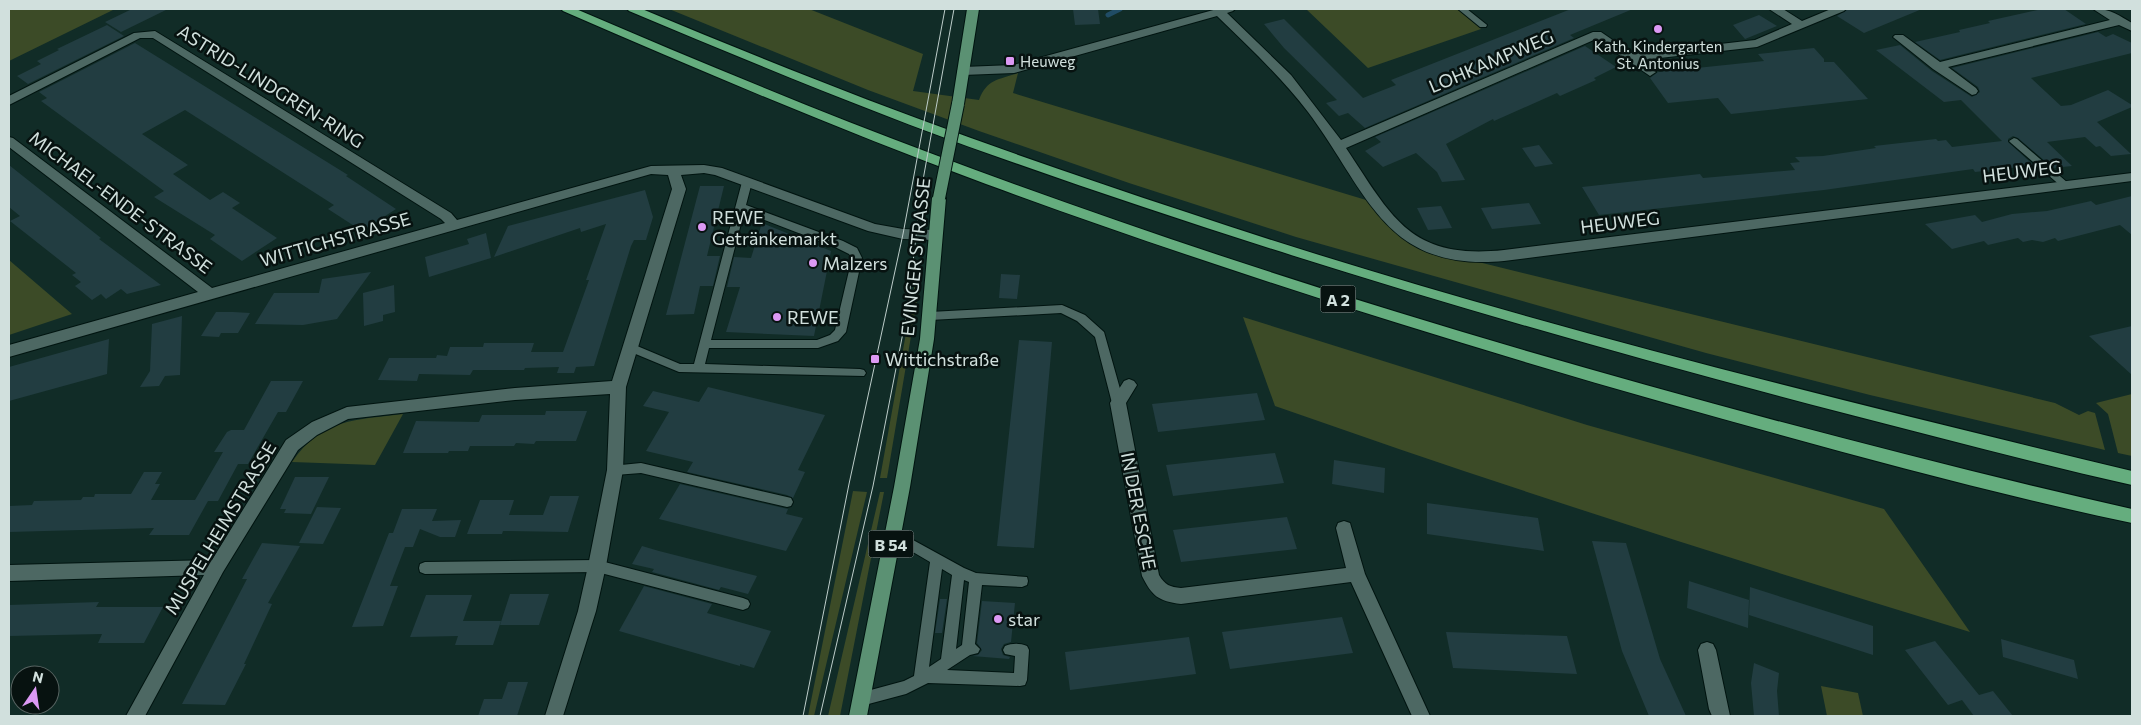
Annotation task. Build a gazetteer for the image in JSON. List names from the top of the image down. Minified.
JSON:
{"streets":{"highway":["A 2"],"main road":["EVINGER STRASSE","B 54"],"street":["LOHKAMPWEG","ASTRID-LINDGREN-RING","HEUWEG","MICHAEL-ENDE-STRASSE","WITTICHSTRASSE","IN DER ESCHE","MUSPELHEIMSTRASSE"]},"crossings":[["LOHKAMPWEG","HEUWEG"],["ASTRID-LINDGREN-RING","WITTICHSTRASSE"],["MICHAEL-ENDE-STRASSE","WITTICHSTRASSE"],["WITTICHSTRASSE","EVINGER STRASSE"]],"places":{"other":["Kath. Kindergarten St. Antonius","REWE Getränkemarkt","Malzers","REWE","star"],"transit":["Heuweg","Wittichstraße"]},"north":"top"}
